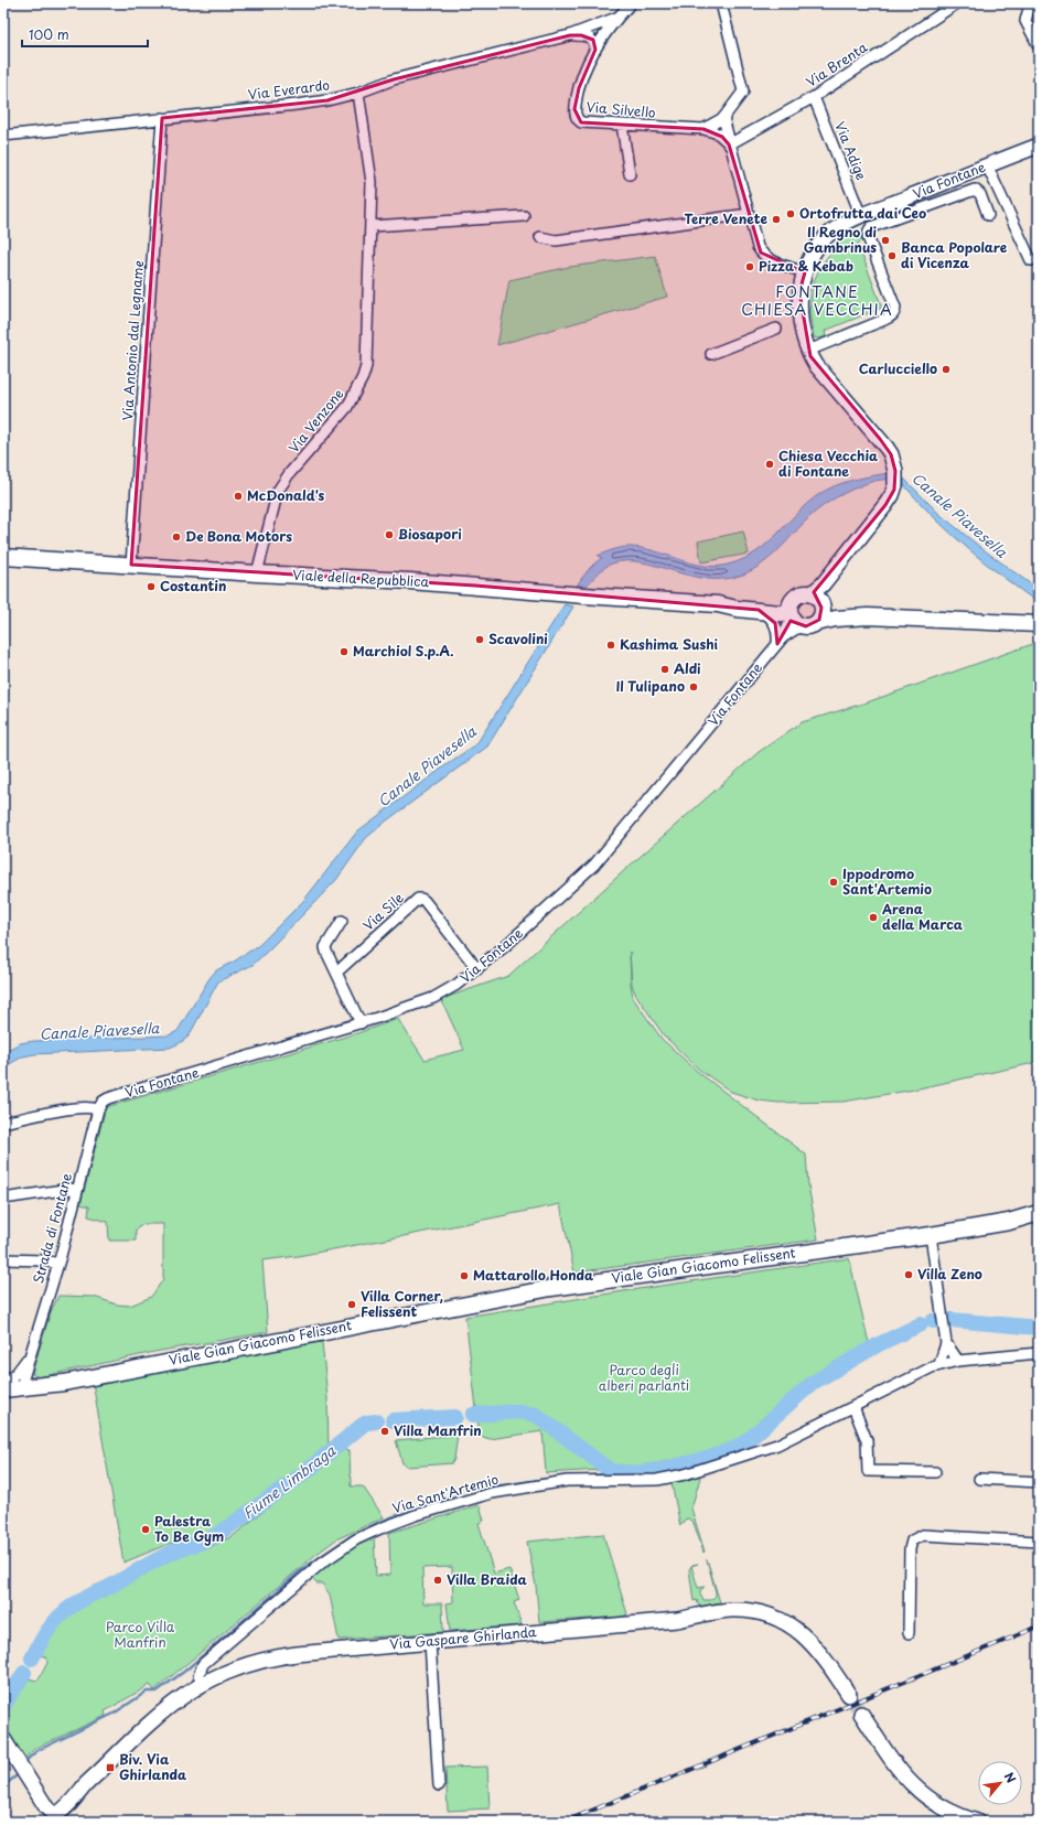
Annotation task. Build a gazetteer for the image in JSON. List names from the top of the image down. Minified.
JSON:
{"streets":{"main road":["Viale della Repubblica","Viale Gian Giacomo Felissent"],"street":["Via Brenta","Via Everardo","Via Silvello","Via Adige","Via Fontane","Via Antonio dal Legname","Via Venzone","Via Sile","Strada di Fontane","Via Sant'Artemio","Via Gaspare Ghirlanda"]},"crossings":[["Via Brenta","Via Adige"],["Via Everardo","Via Silvello"],["Via Everardo","Via Antonio dal Legname"],["Via Everardo","Via Venzone"],["Via Adige","Via Fontane"],["Via Fontane","Viale della Repubblica"],["Via Fontane","Via Sile"],["Via Fontane","Strada di Fontane"],["Via Antonio dal Legname","Viale della Repubblica"],["Via Venzone","Viale della Repubblica"],["Strada di Fontane","Viale Gian Giacomo Felissent"],["Via Sant'Artemio","Via Gaspare Ghirlanda"]],"districts":["FONTANE CHIESA VECCHIA"],"water":["Canale Piavesella","Fiume Limbraga"],"parks":["Parco degli alberi parlanti","Parco Villa Manfrin"],"places":{"other":["Ortofrutta dai Ceo","Terre Venete","Il Regno di Gambrinus","Banca Popolare di Vicenza","Pizza & Kebab","Carlucciello","Chiesa Vecchia di Fontane","McDonald's","Biosapori","De Bona Motors","Costantin","Scavolini","Kashima Sushi","Marchiol S.p.A.","Aldi","Il Tulipano","Ippodromo Sant'Artemio","Arena della Marca","Villa Zeno","Mattarollo Honda","Villa Corner, Felissent","Villa Manfrin","Palestra To Be Gym","Villa Braida"],"transit":["Biv. Via Ghirlanda"]},"scale_bar":"100 m","north":"top right"}
